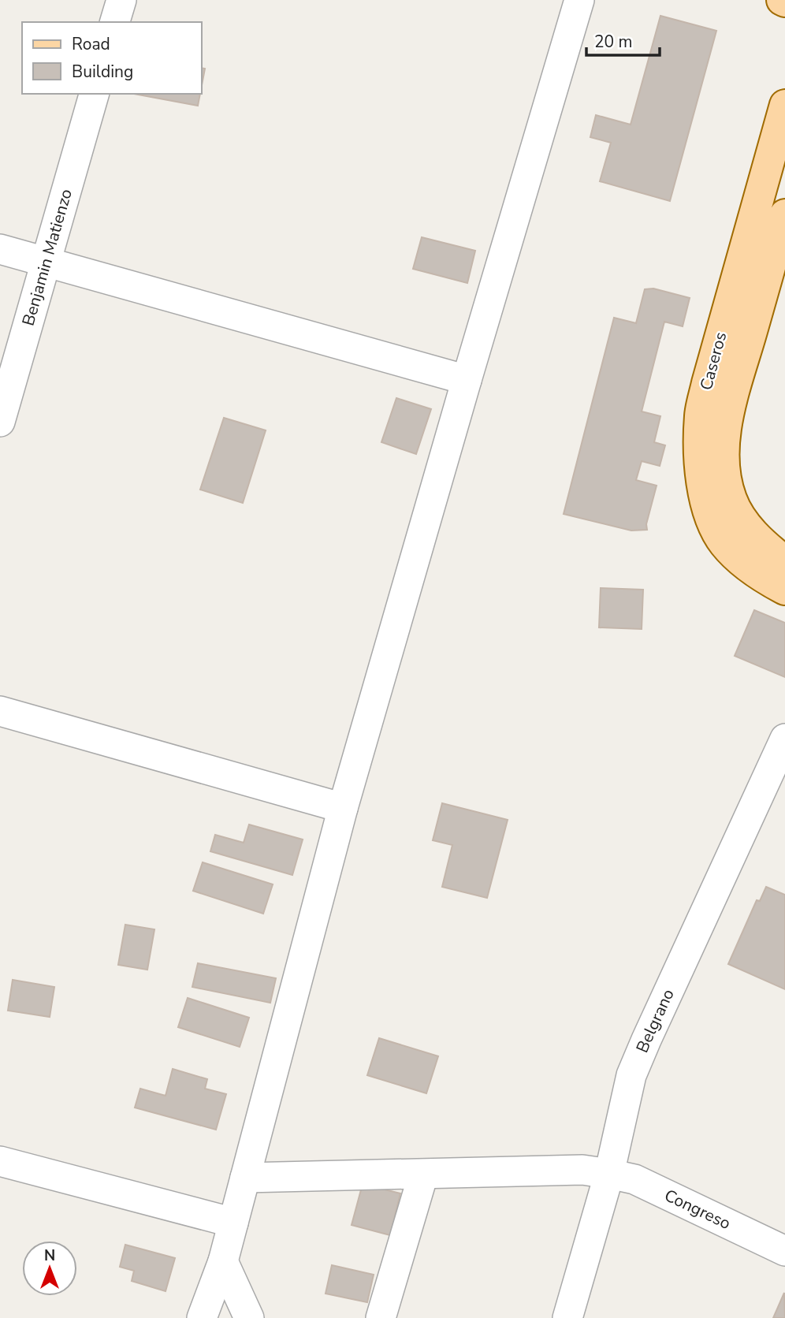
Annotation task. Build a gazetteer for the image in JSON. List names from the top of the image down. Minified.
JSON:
{"streets":{"main road":["Caseros"],"street":["Benjamin Matienzo","Belgrano","Congreso"]},"crossings":[["Belgrano","Congreso"]],"legend":["Road","Building"],"scale_bar":"20 m","north":"top"}
